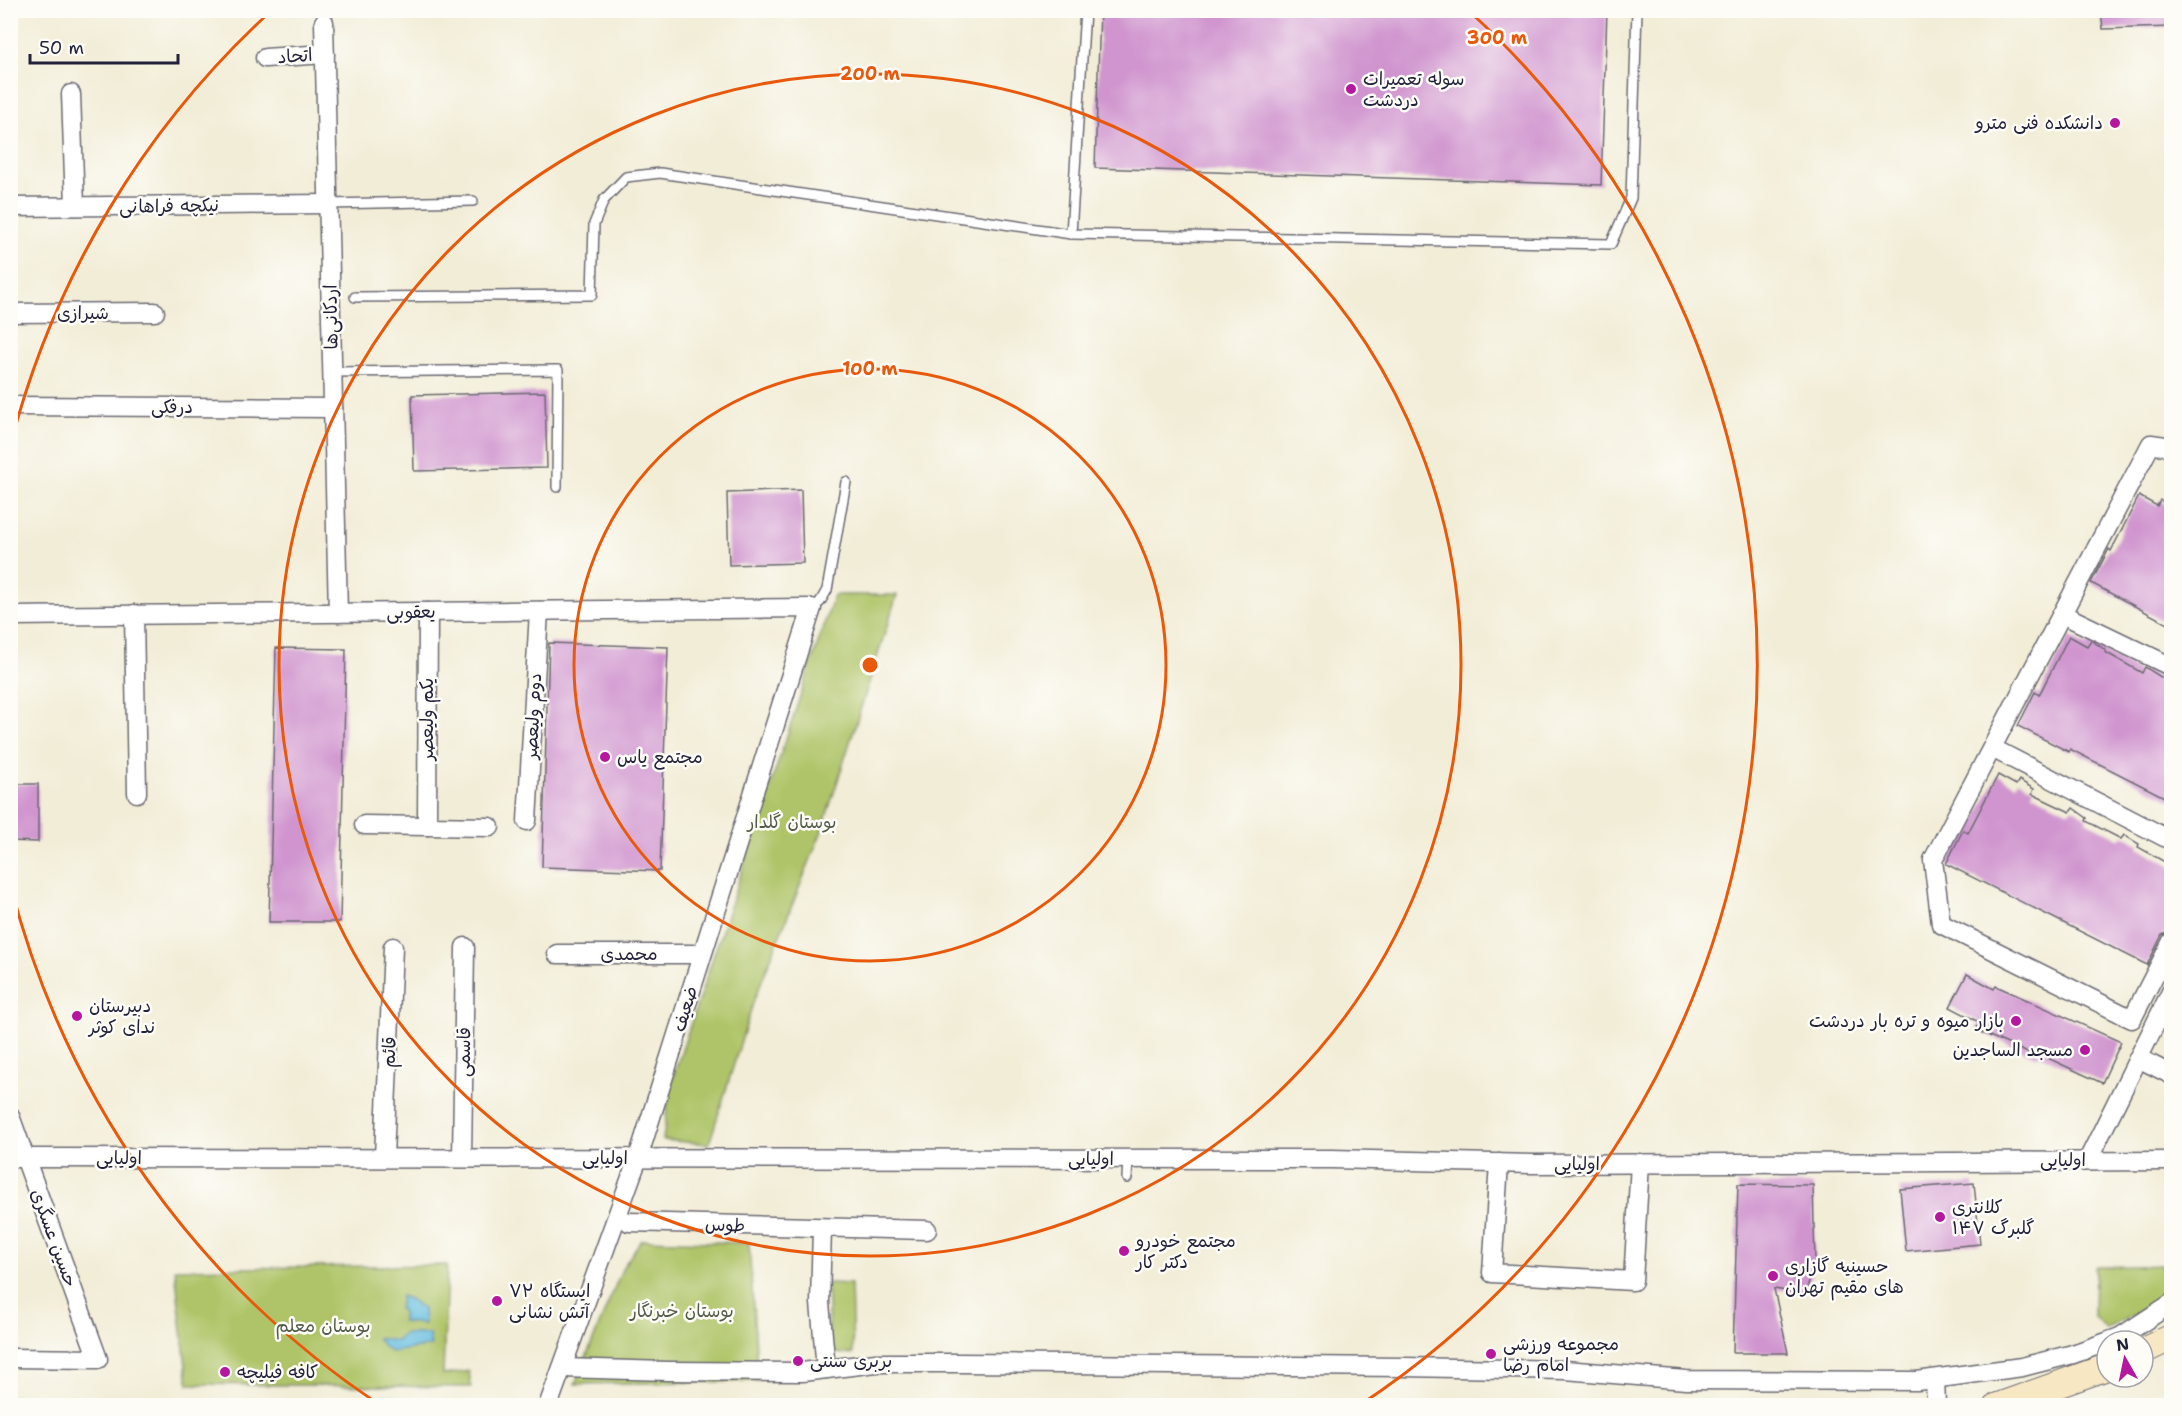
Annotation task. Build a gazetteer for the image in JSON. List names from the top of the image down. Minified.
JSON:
{"streets":{"street":["اتحاد","نیکچه فراهانی","شیرازی","اردکانی‌ها","درفکی","یعقوبی","دوم ولیعصر","یکم ولیعصر","محمدی","ضعیف","قائم","قاسمی","اولیایی","طوس","حسین عسگری"]},"crossings":[["اتحاد","اردکانی‌ها"],["نیکچه فراهانی","اردکانی‌ها"],["اردکانی‌ها","درفکی"],["اردکانی‌ها","یعقوبی"],["یعقوبی","دوم ولیعصر"],["یعقوبی","یکم ولیعصر"],["یعقوبی","ضعیف"],["محمدی","ضعیف"],["ضعیف","اولیایی"],["قائم","اولیایی"],["قاسمی","اولیایی"],["اولیایی","حسین عسگری"]],"parks":["بوستان گلدار","بوستان خبرنگار","بوستان معلم"],"places":["سوله تعمیرات دردشت","دانشکده فنی مترو","مجتمع یاس","دبیرستان ندای کوثر","بازار میوه و تره بار دردشت","مسجد الساجدین","کلانتری ۱۴۷ گلبرگ","مجتمع خودرو دکتر کار","حسینیه گازاری های مقیم تهران","ایستگاه ۷۲ آتش نشانی","مجموعه ورزشی امام رضا","بربری سنتی","کافه فیلیچه"],"scale_bar":"50 m","north":"top","rings":["300 m","200 m","100 m"]}
